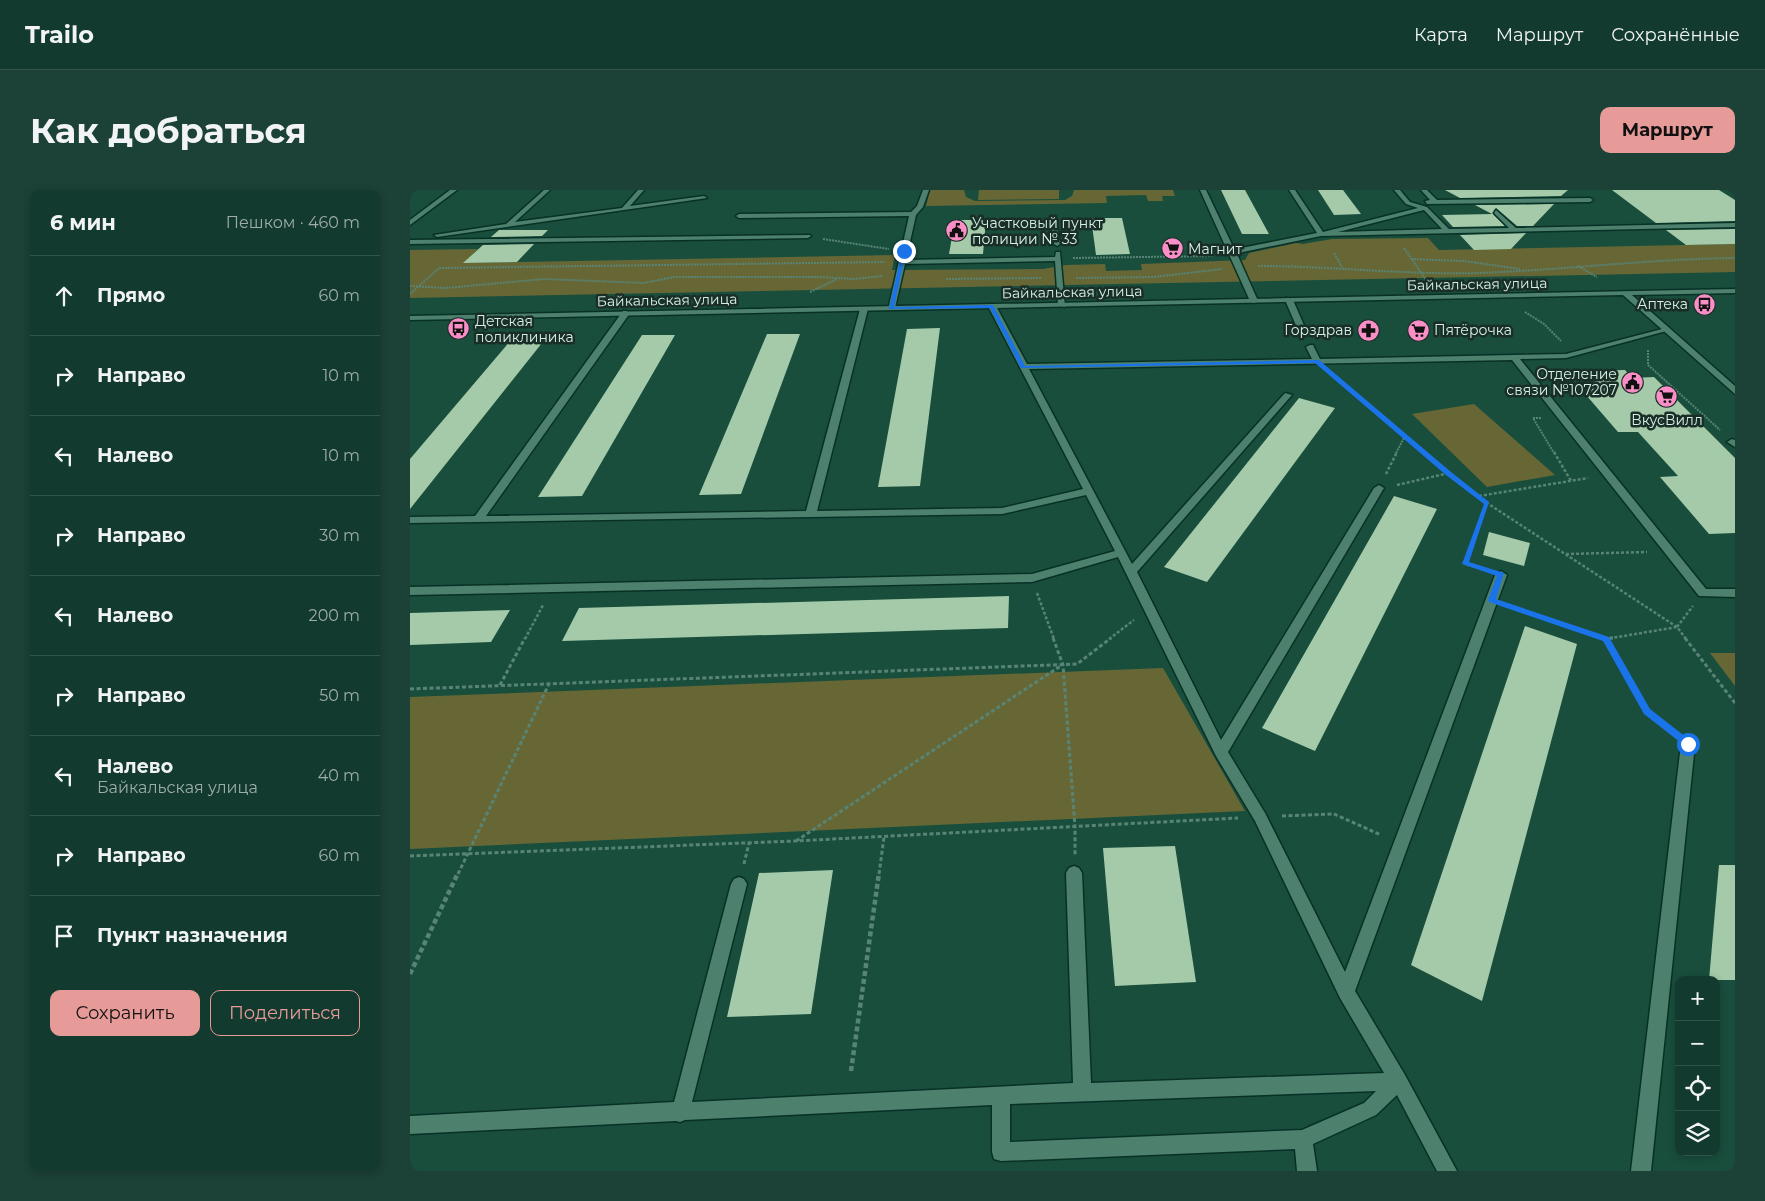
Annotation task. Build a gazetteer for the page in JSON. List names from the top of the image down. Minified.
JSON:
{"streets":{"street":["Байкальская улица"]},"places":{"public building":["Участковый пункт полиции № 33","Отделение связи №107207"],"supermarket":["Магнит","Пятёрочка","ВкусВилл"],"bus stop":["Аптека","Детская поликлиника"],"pharmacy":["Горздрав"]},"page":{"header":"Trailo","nav":["Карта","Маршрут","Сохранённые"],"buttons":["Маршрут",["Сохранить","Поделиться"]],"title":"Как добраться","heading":["6 мин","Пешком · 460 m"],"list":[["Прямо","60 m"],["Направо","10 m"],["Налево","10 m"],["Направо","30 m"],["Налево","200 m"],["Направо","50 m"],["Налево","Байкальская улица","40 m"],["Направо","60 m"],"Пункт назначения"],"map_buttons":["+","−"]}}
